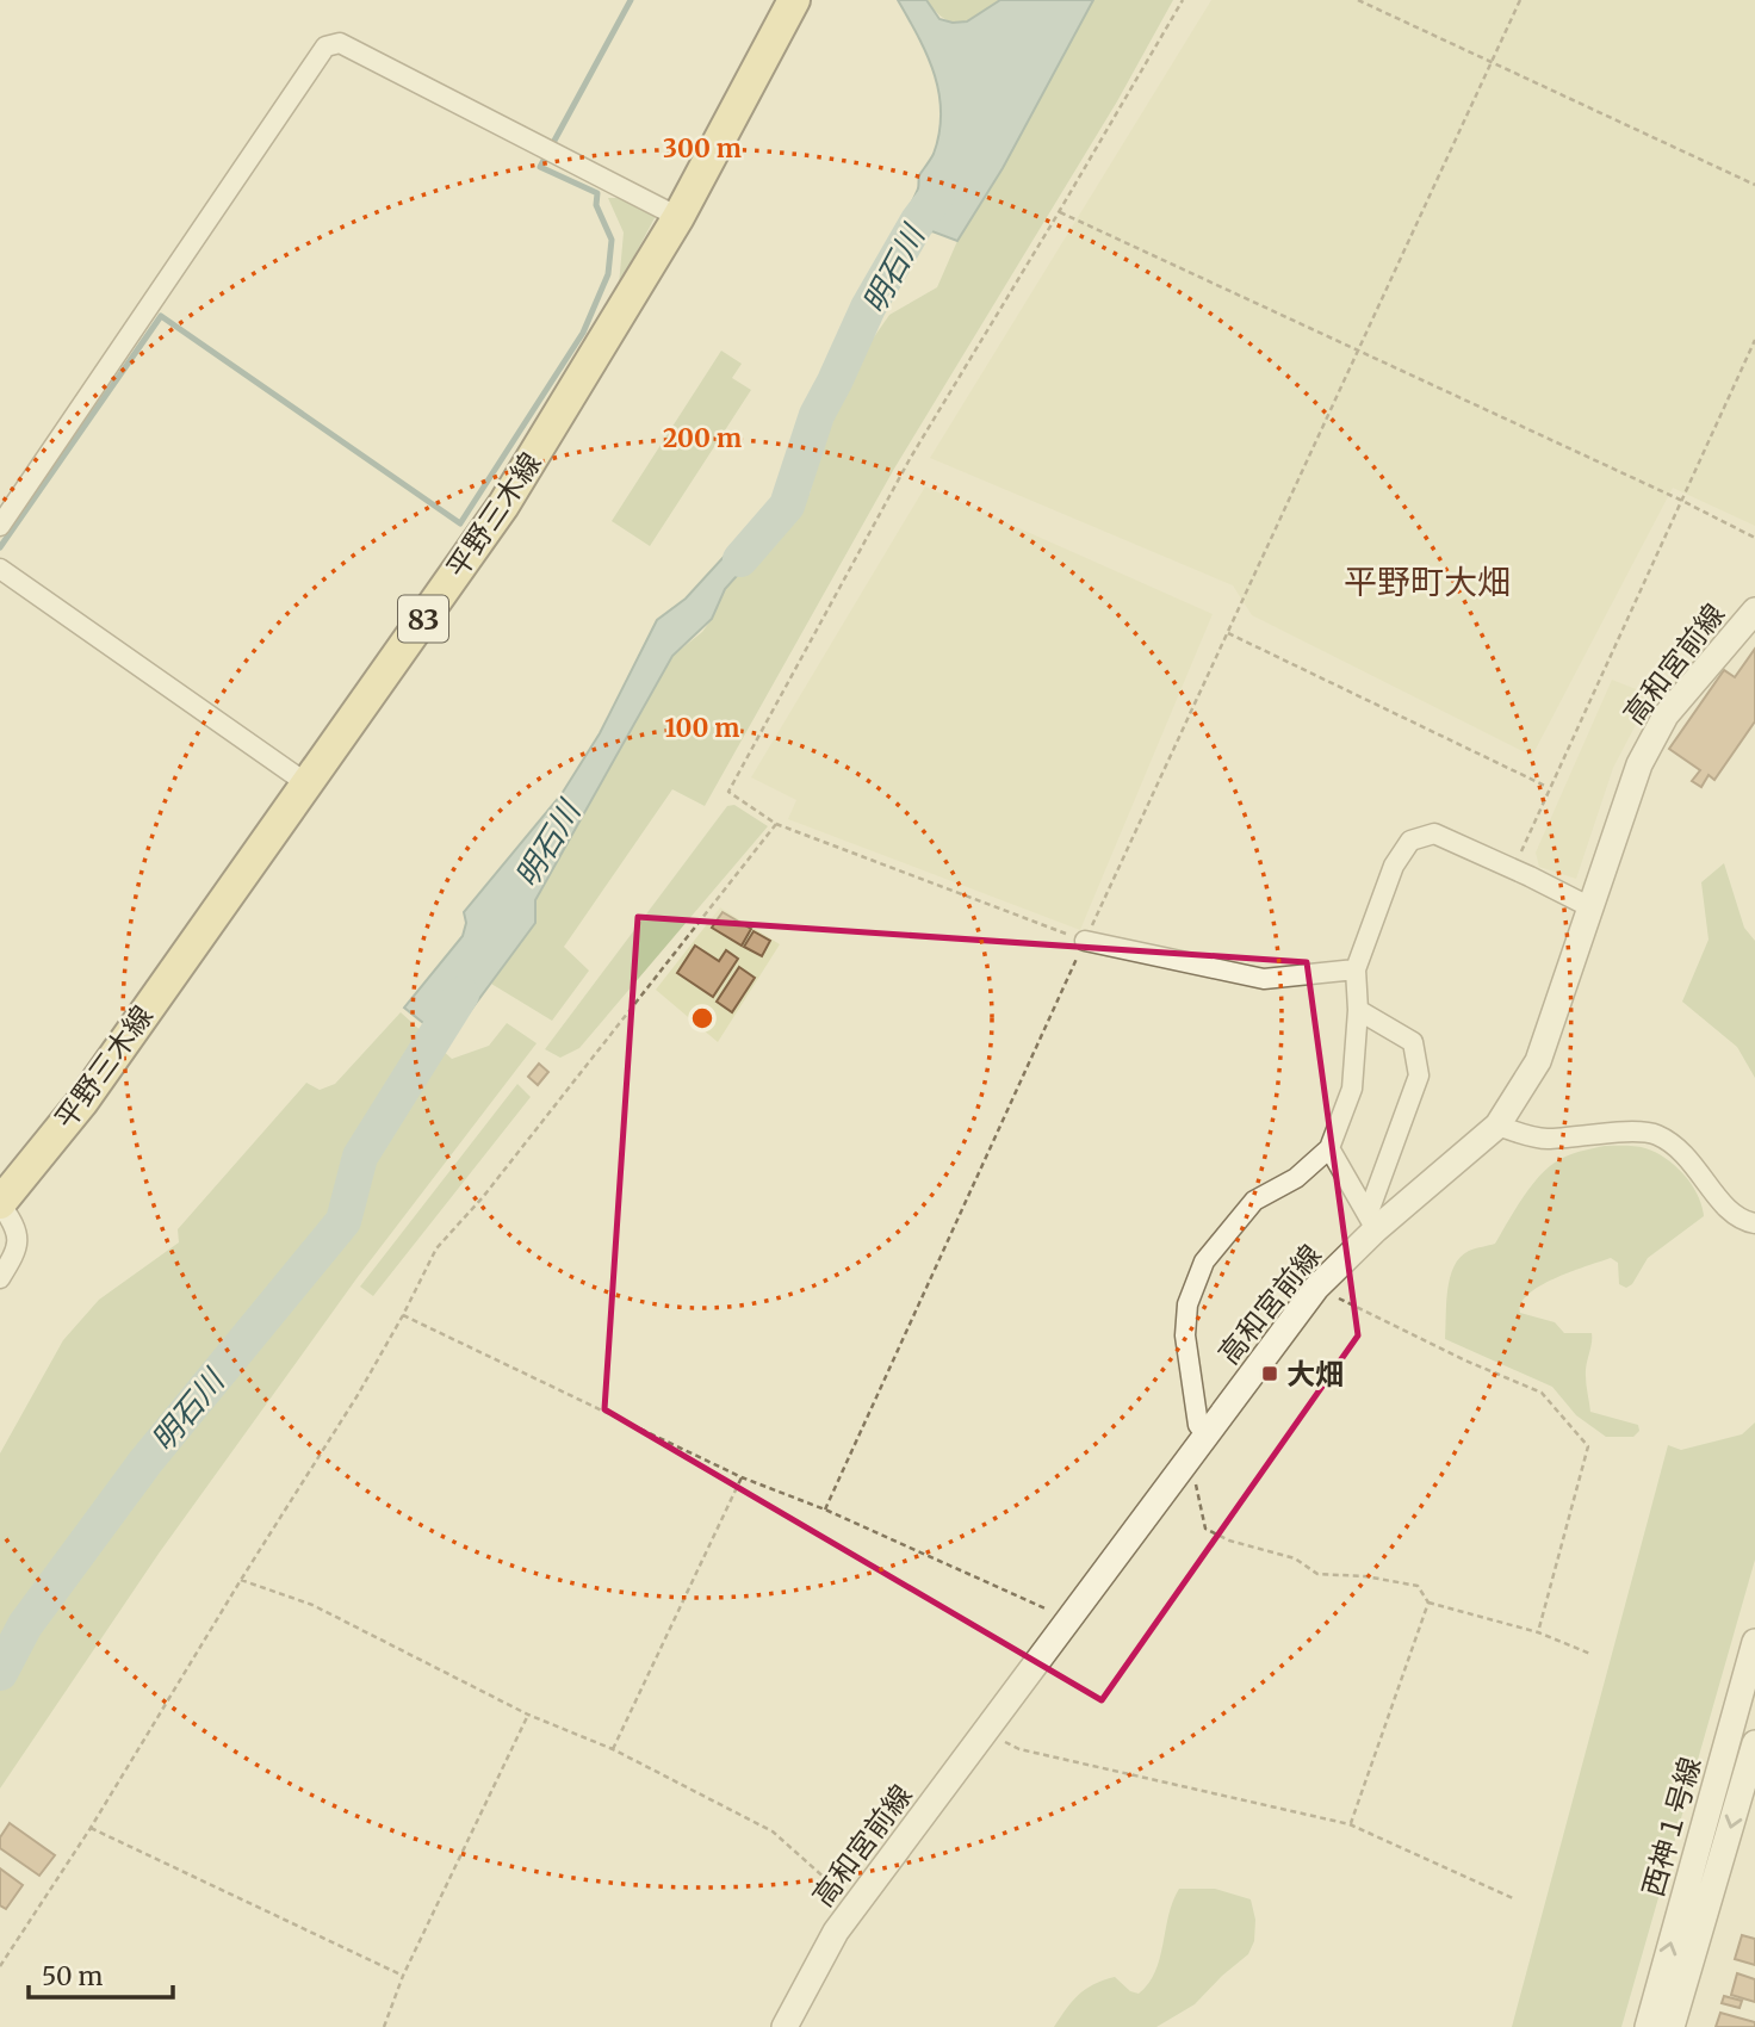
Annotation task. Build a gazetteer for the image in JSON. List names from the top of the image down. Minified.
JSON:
{"streets":{"main road":["平野三木線","83"],"street":["高和宮前線","西神１号線"]},"districts":["平野町大畑"],"water":["明石川"],"places":{"transit":["大畑"]},"scale_bar":"50 m","rings":["300 m","200 m","100 m"]}
